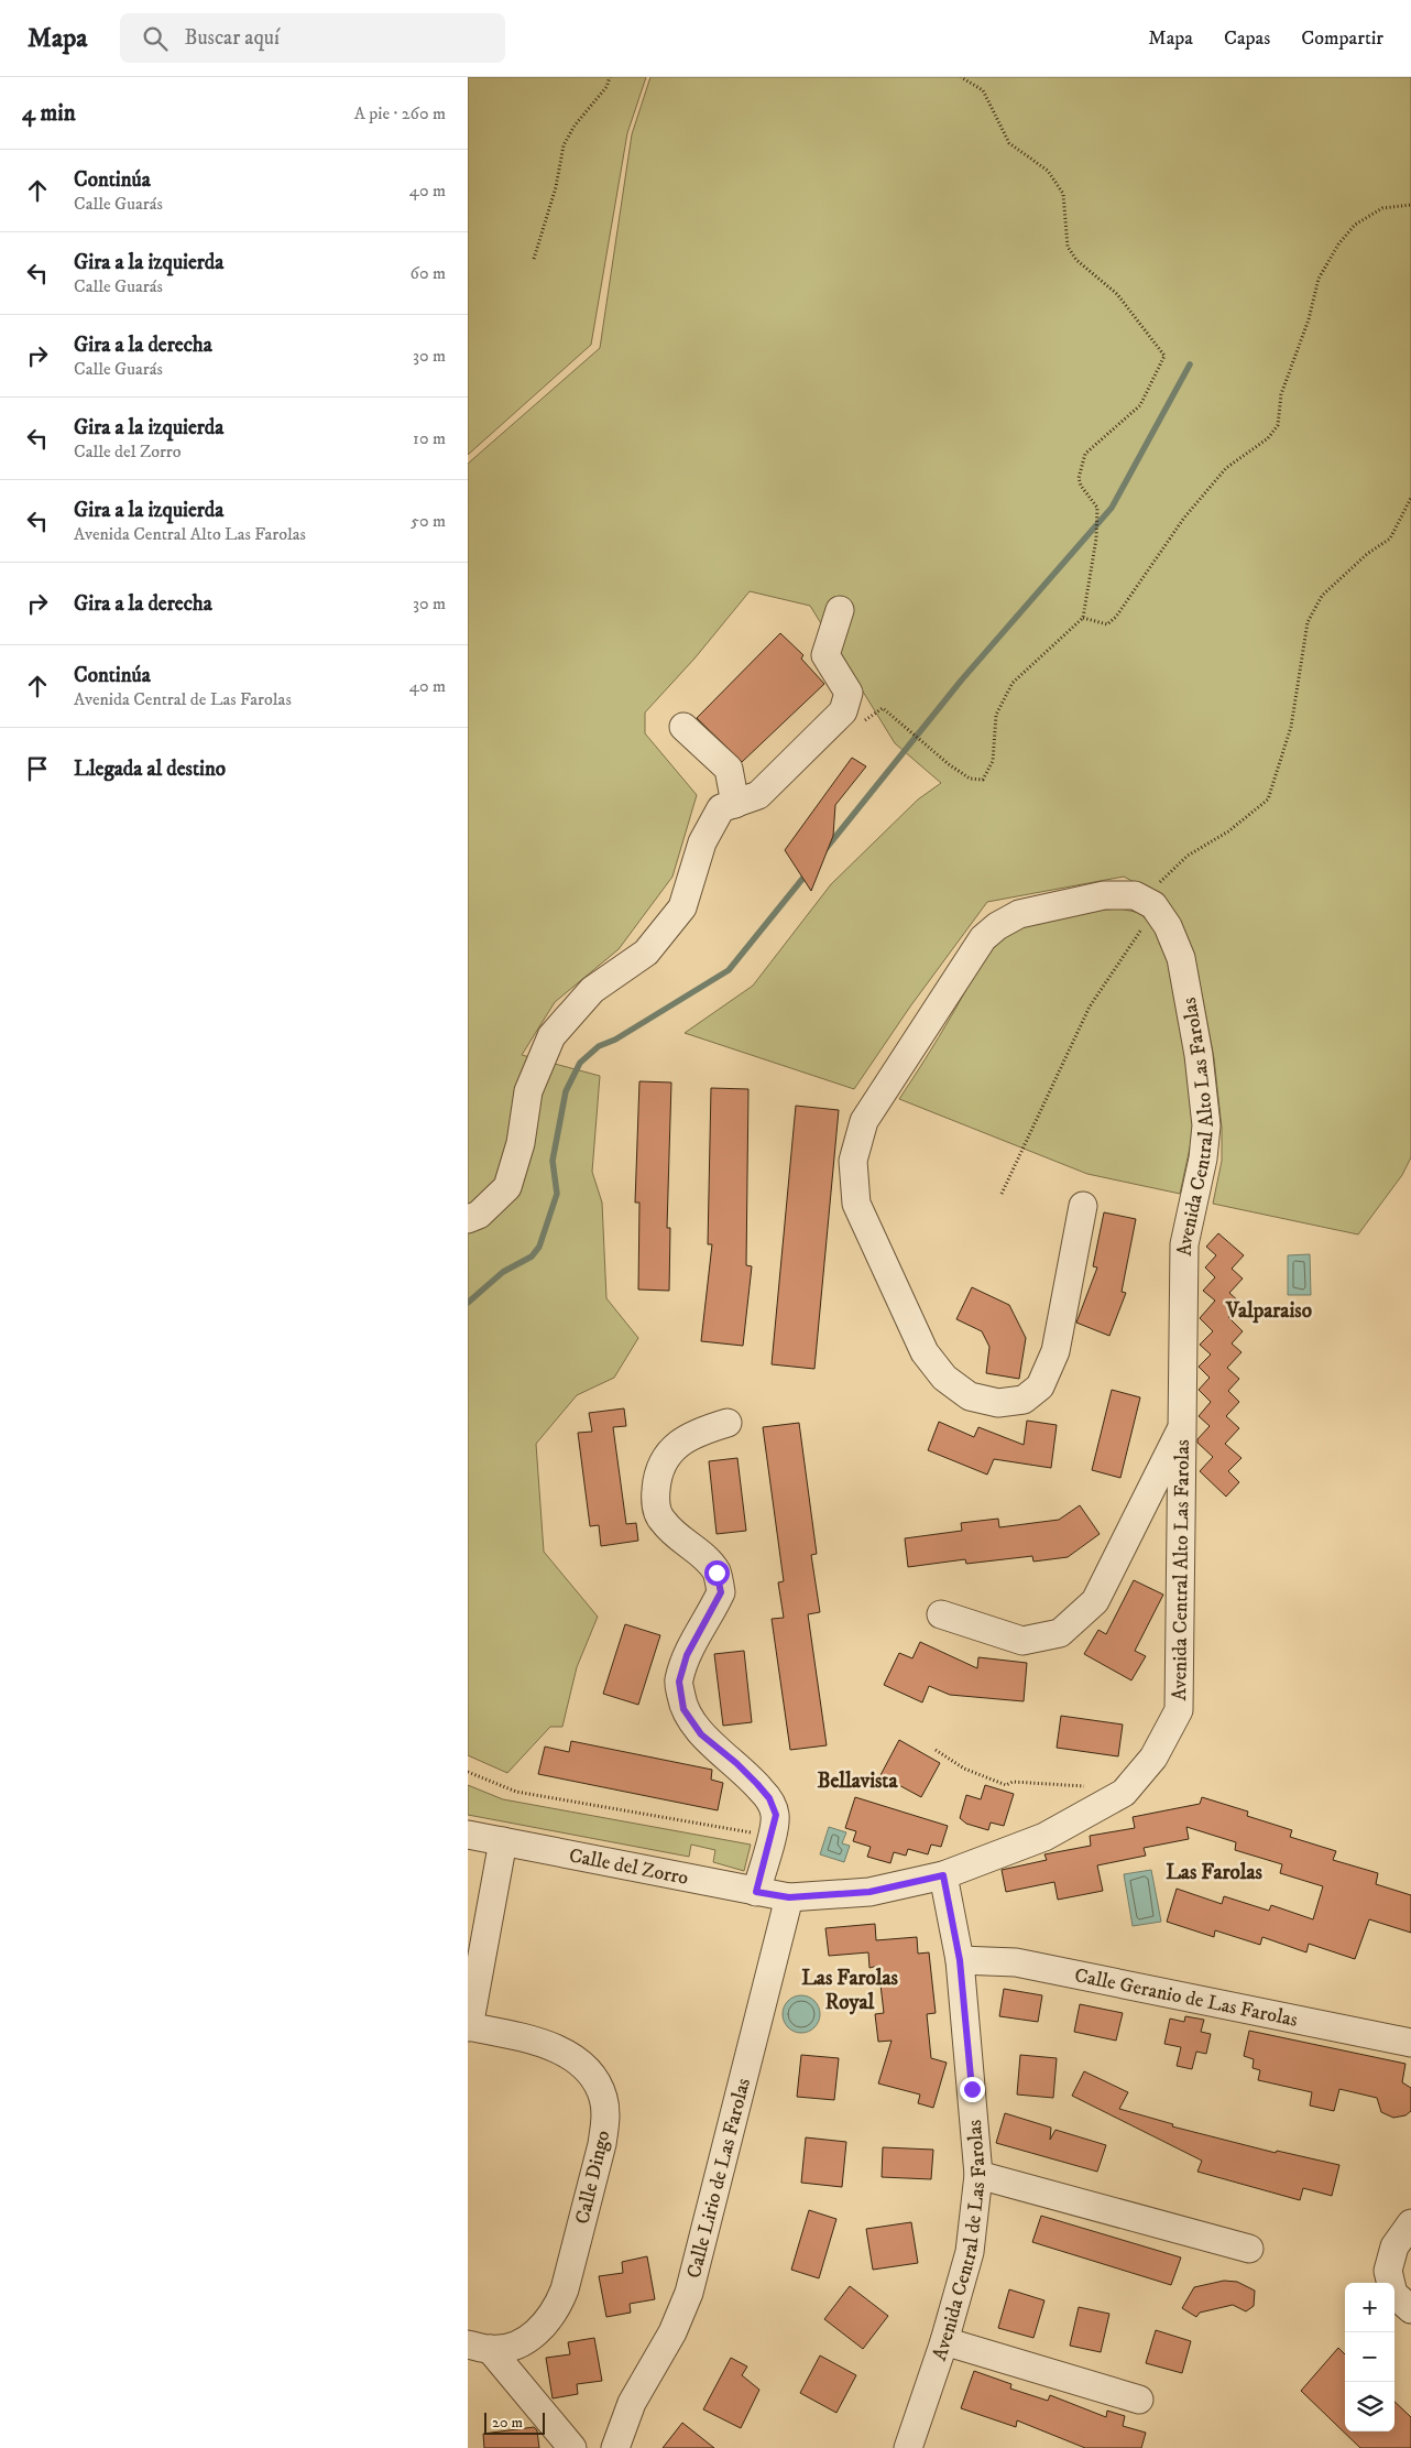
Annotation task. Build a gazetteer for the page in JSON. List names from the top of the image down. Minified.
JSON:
{"streets":{"street":["Avenida Central Alto Las Farolas","Calle del Zorro","Calle Geranio de Las Farolas","Calle Dingo","Calle Lirio de Las Farolas","Avenida Central de Las Farolas"]},"crossings":[["Avenida Central Alto Las Farolas","Calle del Zorro"],["Avenida Central Alto Las Farolas","Calle Lirio de Las Farolas"],["Avenida Central Alto Las Farolas","Avenida Central de Las Farolas"],["Calle del Zorro","Calle Dingo"],["Calle del Zorro","Calle Lirio de Las Farolas"],["Calle Geranio de Las Farolas","Avenida Central de Las Farolas"]],"districts":["Valparaiso","Bellavista","Las Farolas","Las Farolas Royal"],"scale_bar":"20 m","page":{"header":"Mapa","search":"Buscar aquí","nav":["Mapa","Capas","Compartir"],"heading":["4 min","A pie · 260 m"],"list":[["Continúa","Calle Guarás","40 m"],["Gira a la izquierda","Calle Guarás","60 m"],["Gira a la derecha","Calle Guarás","30 m"],["Gira a la izquierda","Calle del Zorro","10 m"],["Gira a la izquierda","Avenida Central Alto Las Farolas","50 m"],["Gira a la derecha","30 m"],["Continúa","Avenida Central de Las Farolas","40 m"],"Llegada al destino"],"map_buttons":["+","−"],"scale":"20 m"}}
